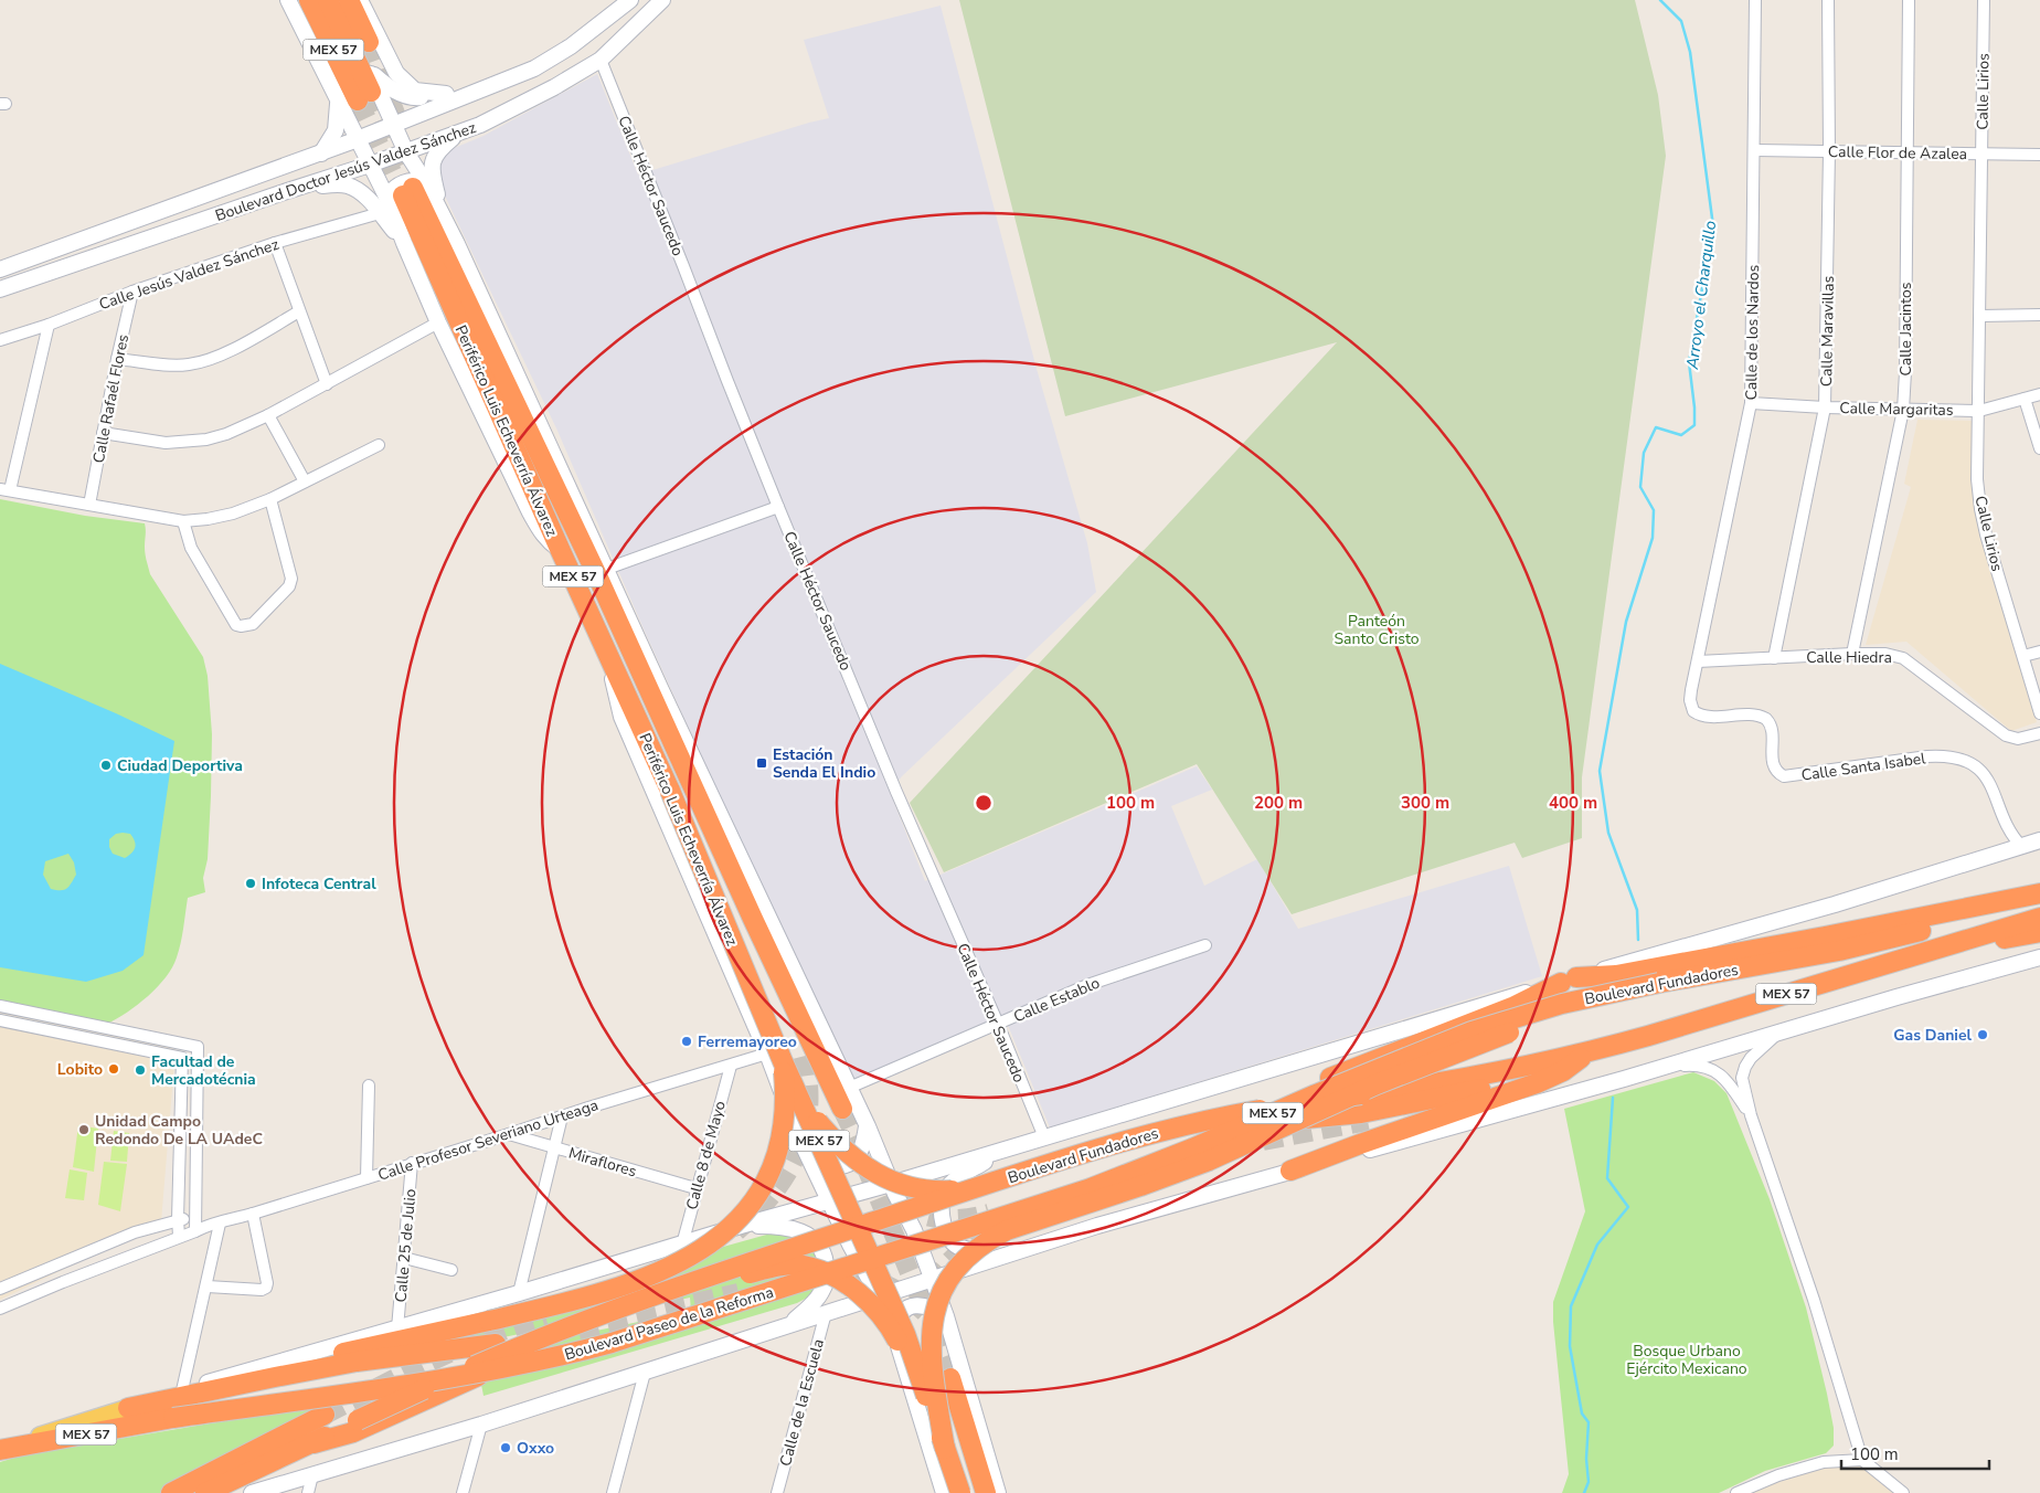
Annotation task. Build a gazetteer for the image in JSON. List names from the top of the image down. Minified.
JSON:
{"streets":{"highway":["MEX 57","Periférico Luis Echeverría Álvarez","Boulevard Fundadores","Boulevard Paseo de la Reforma"],"main road":["Boulevard Doctor Jesús Valdez Sánchez"],"street":["Calle Lirios","Calle Flor de Azalea","Calle Héctor Saucedo","Calle Jesús Valdez Sánchez","Calle Jacintos","Calle Maravillas","Calle de los Nardos","Calle Rafaél Flores","Calle Margaritas","Calle Hiedra","Calle Santa Isabel","Calle Establo","Calle Profesor Severiano Urteaga","Calle 8 de Mayo","Miraflores","Calle 25 de Julio","Calle de la Escuela"]},"crossings":[["Calle Lirios","Calle Flor de Azalea"],["Calle Lirios","Calle Margaritas"],["Calle Flor de Azalea","Calle Jacintos"],["Calle Flor de Azalea","Calle Maravillas"],["Calle Flor de Azalea","Calle de los Nardos"],["Boulevard Doctor Jesús Valdez Sánchez","Calle Héctor Saucedo"],["Calle Héctor Saucedo","Calle Establo"],["Calle Jesús Valdez Sánchez","Calle Rafaél Flores"],["Calle Jacintos","Calle Margaritas"],["Calle Jacintos","Calle Hiedra"],["Calle Maravillas","Calle Margaritas"],["Calle Maravillas","Calle Hiedra"],["Calle de los Nardos","Calle Margaritas"],["Calle de los Nardos","Calle Hiedra"],["Calle de los Nardos","Calle Santa Isabel"],["Periférico Luis Echeverría Álvarez","Calle Profesor Severiano Urteaga"],["Boulevard Fundadores","Boulevard Paseo de la Reforma"],["Calle Profesor Severiano Urteaga","Calle 8 de Mayo"],["Calle Profesor Severiano Urteaga","Miraflores"],["Calle Profesor Severiano Urteaga","Calle 25 de Julio"],["Calle 8 de Mayo","Miraflores"]],"water":["Arroyo el Charquillo"],"parks":["Panteón Santo Cristo","Bosque Urbano Ejército Mexicano"],"places":{"transit":["Estación Senda El Indio"],"other":["Ciudad Deportiva","Infoteca Central","Gas Daniel","Ferremayoreo","Lobito","Facultad de Mercadotécnia","Unidad Campo Redondo De LA UAdeC","Oxxo"]},"scale_bar":"100 m","rings":["100 m","200 m","300 m","400 m"]}
